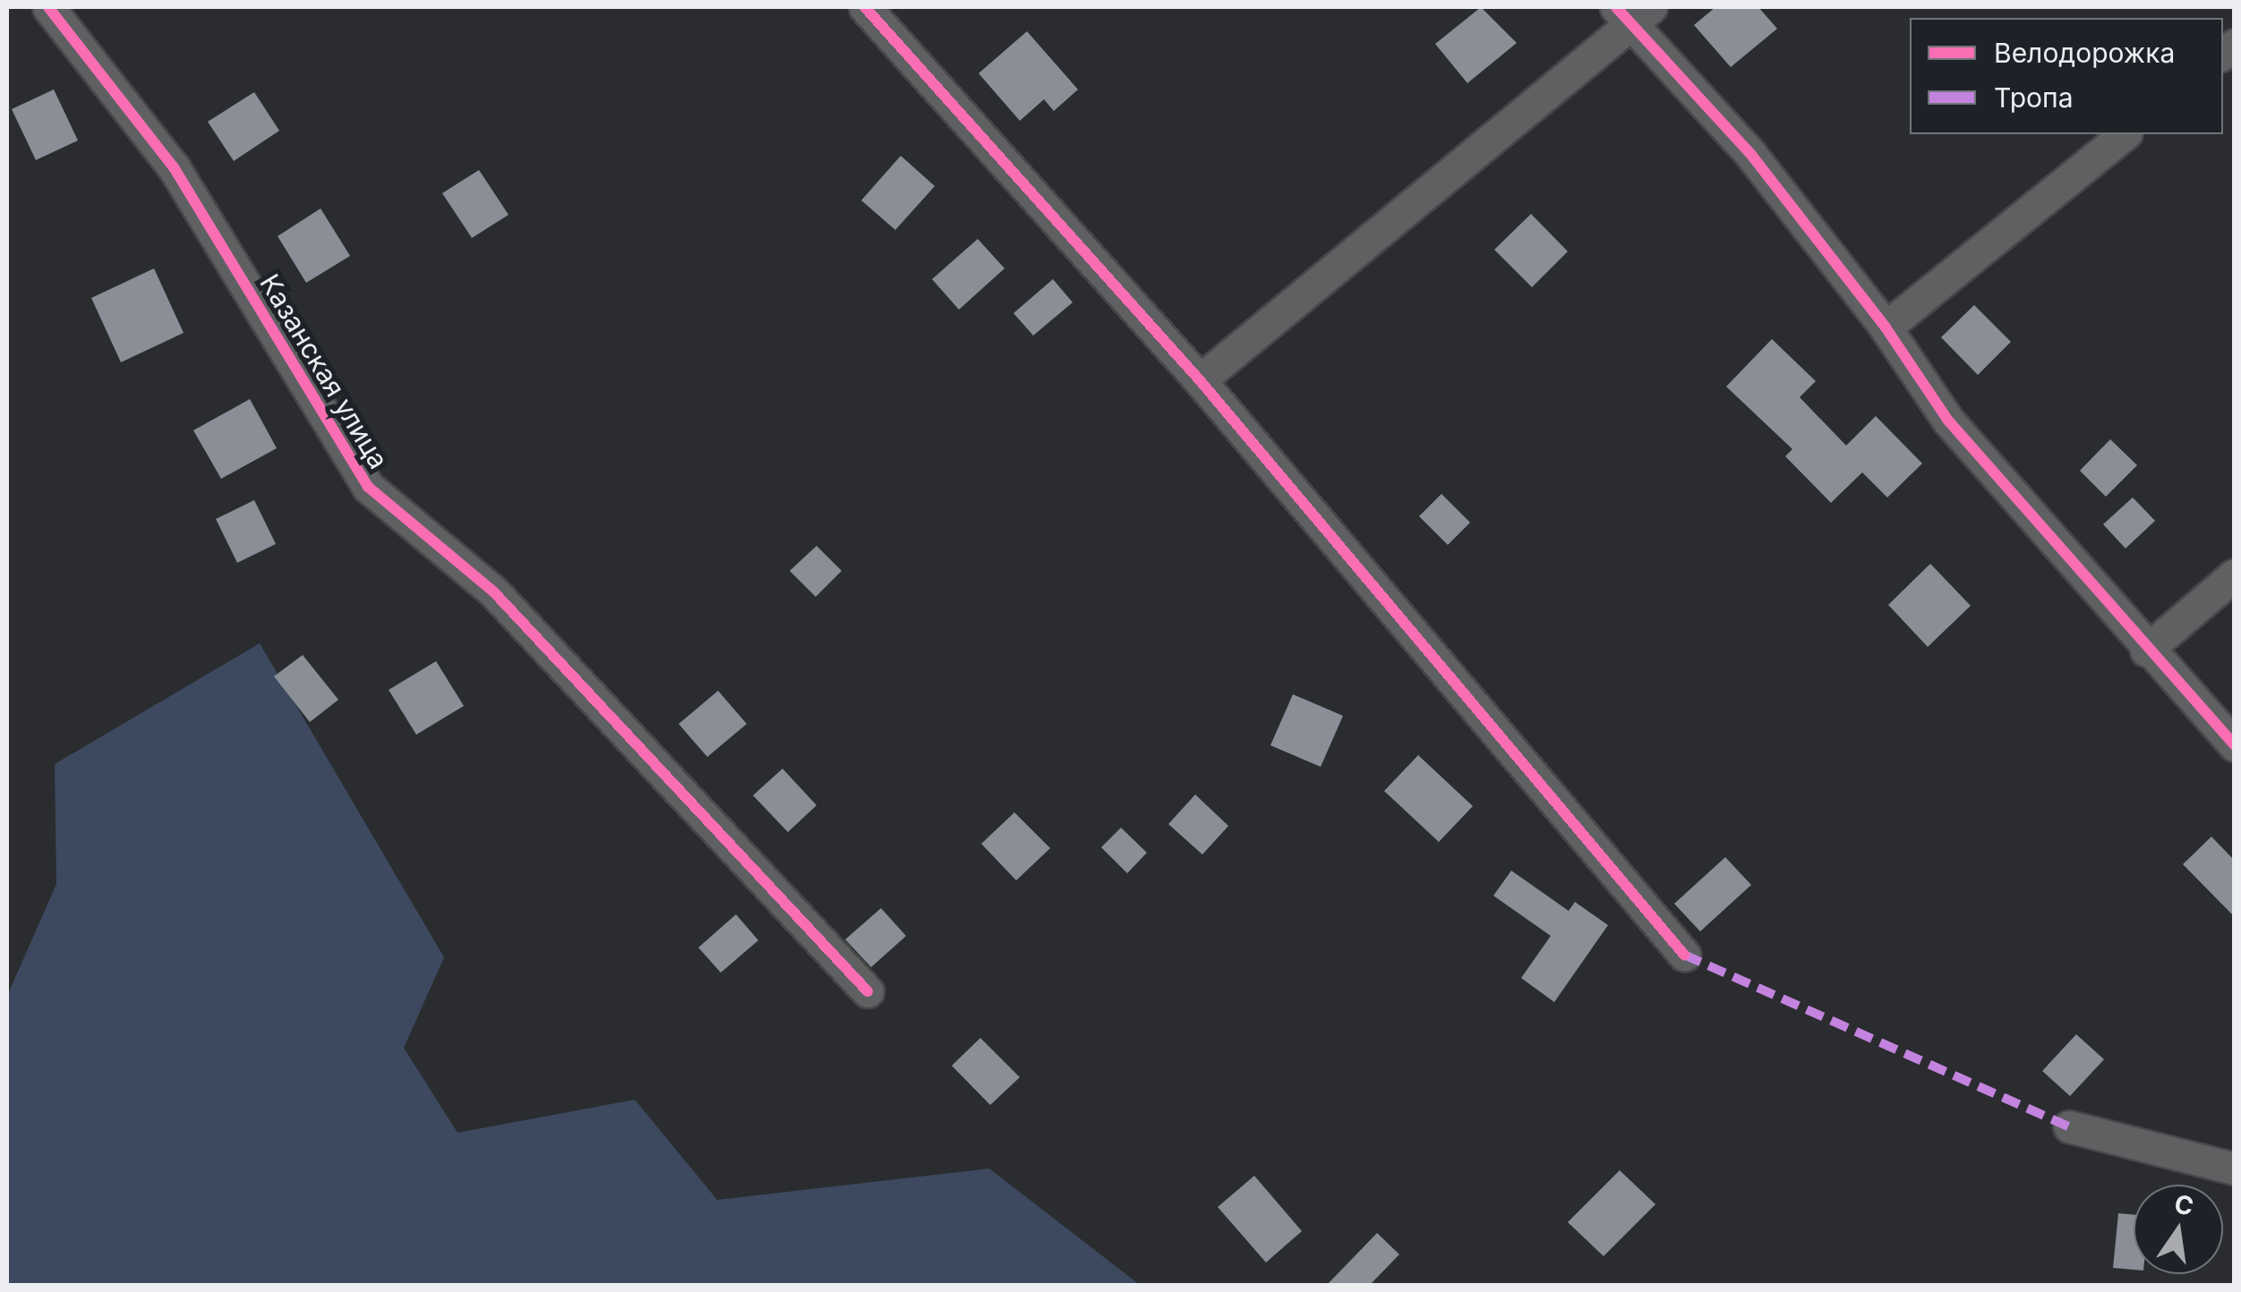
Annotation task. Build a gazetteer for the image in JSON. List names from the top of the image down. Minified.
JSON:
{"streets":{"street":["Казанская улица"]},"legend":["Велодорожка","Тропа"],"north":"top"}
